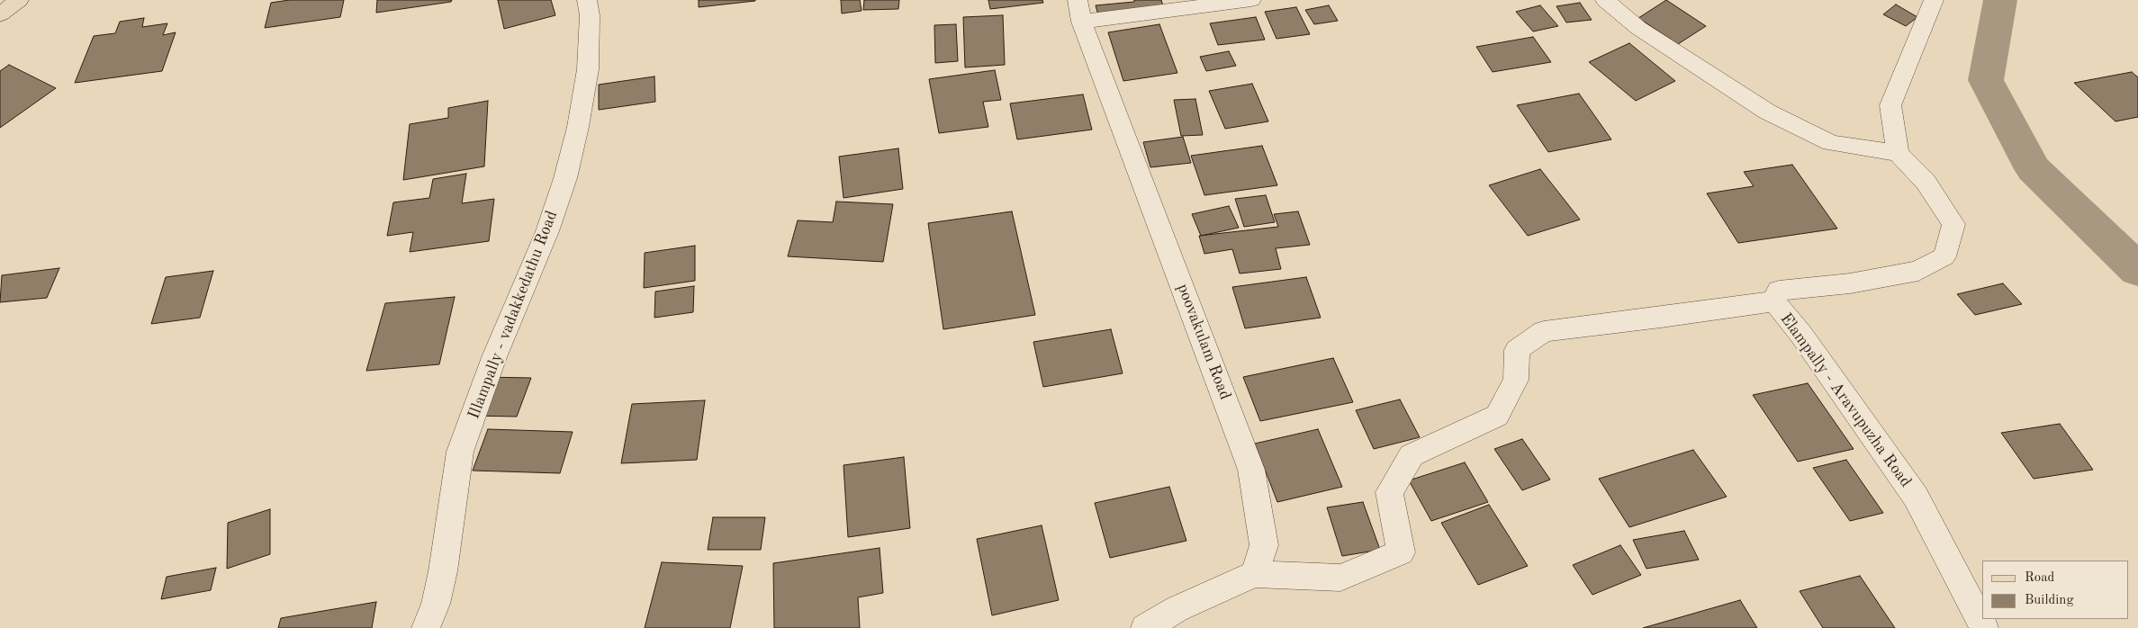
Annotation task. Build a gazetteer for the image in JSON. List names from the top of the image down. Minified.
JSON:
{"streets":{"street":["Illampally - vadakkedathu Road","poovakulam Road","Elampally - Aravupuzha Road"]},"legend":["Road","Building"]}
